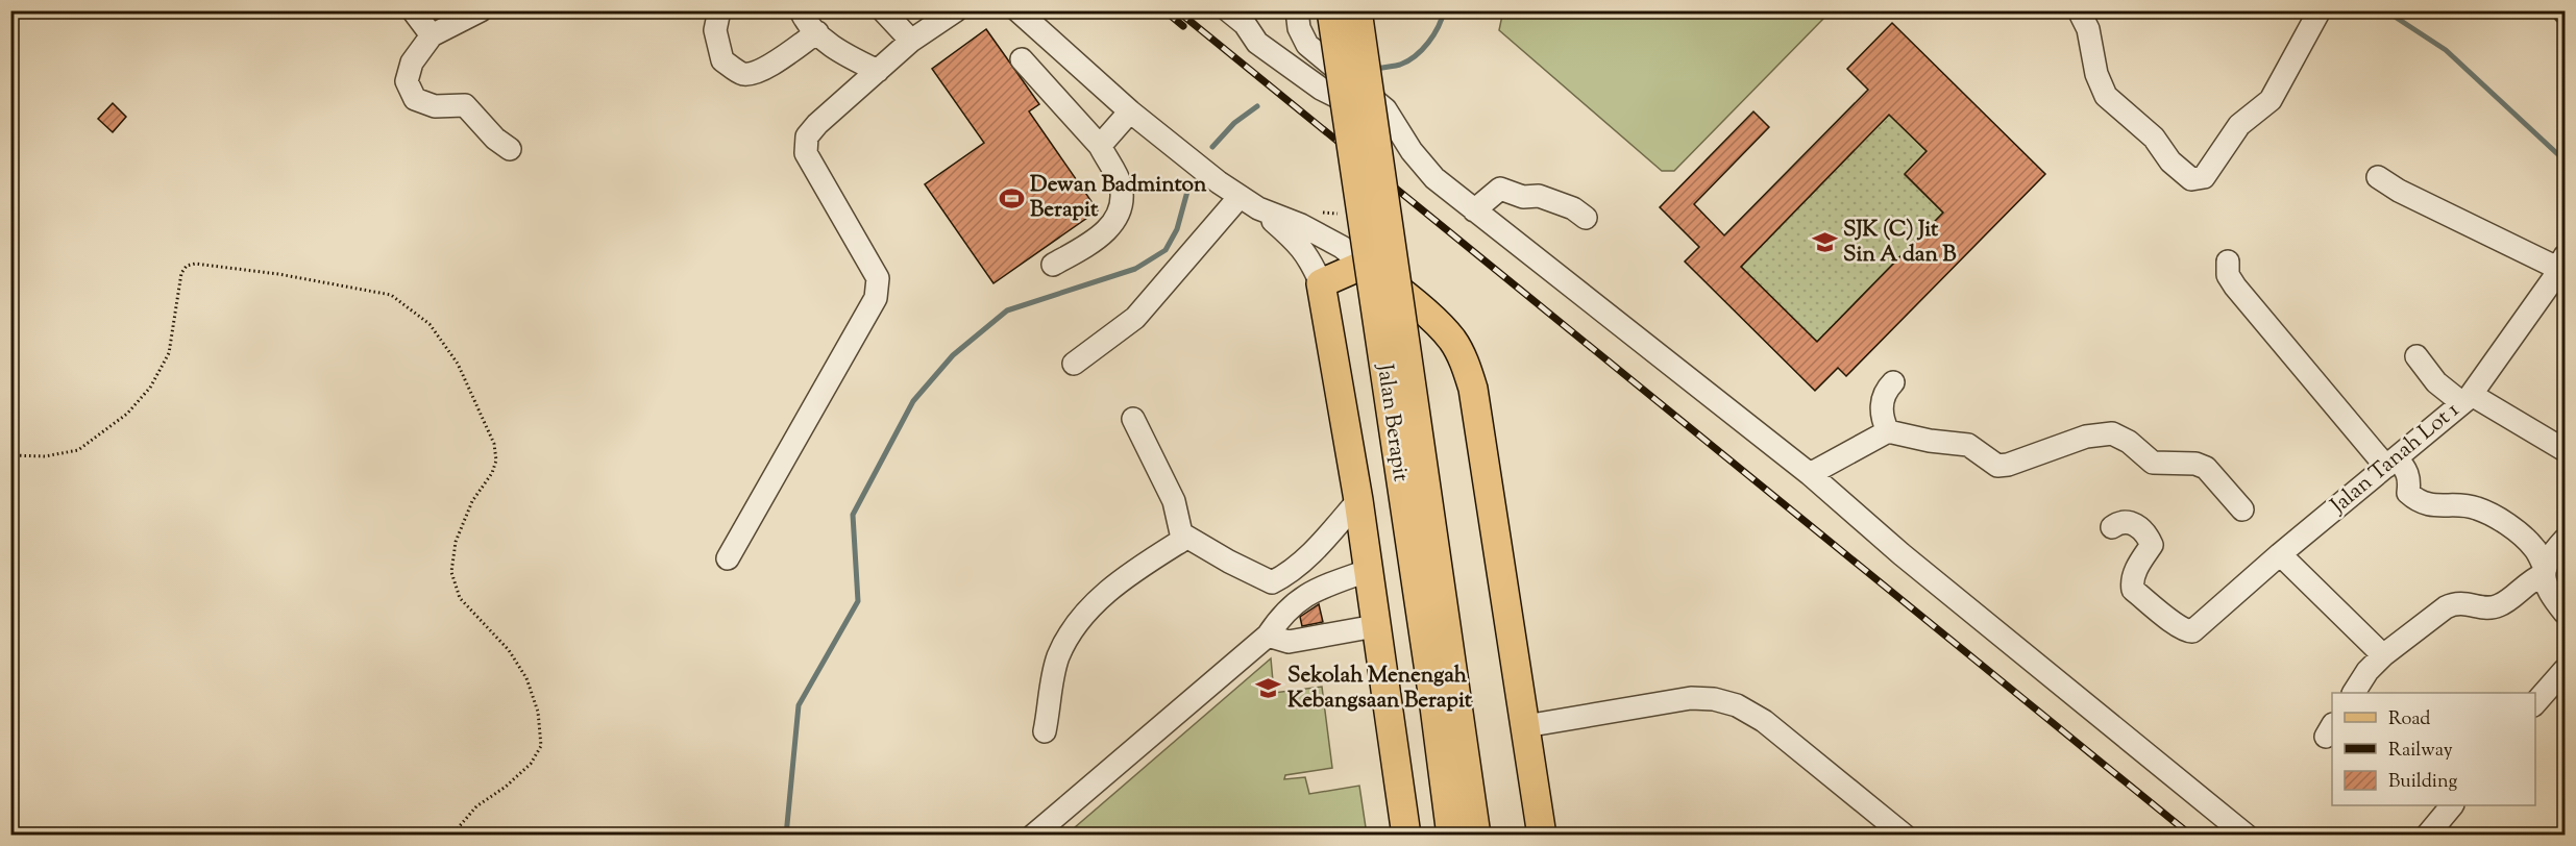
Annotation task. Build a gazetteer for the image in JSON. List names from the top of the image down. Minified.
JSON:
{"streets":{"main road":["Jalan Berapit"],"street":["Jalan Tanah Lot 1"]},"places":{"sports":["Dewan Badminton Berapit"],"school or university":["SJK (C) Jit Sin A dan B","Sekolah Menengah Kebangsaan Berapit"]},"legend":["Road","Railway","Building"]}
